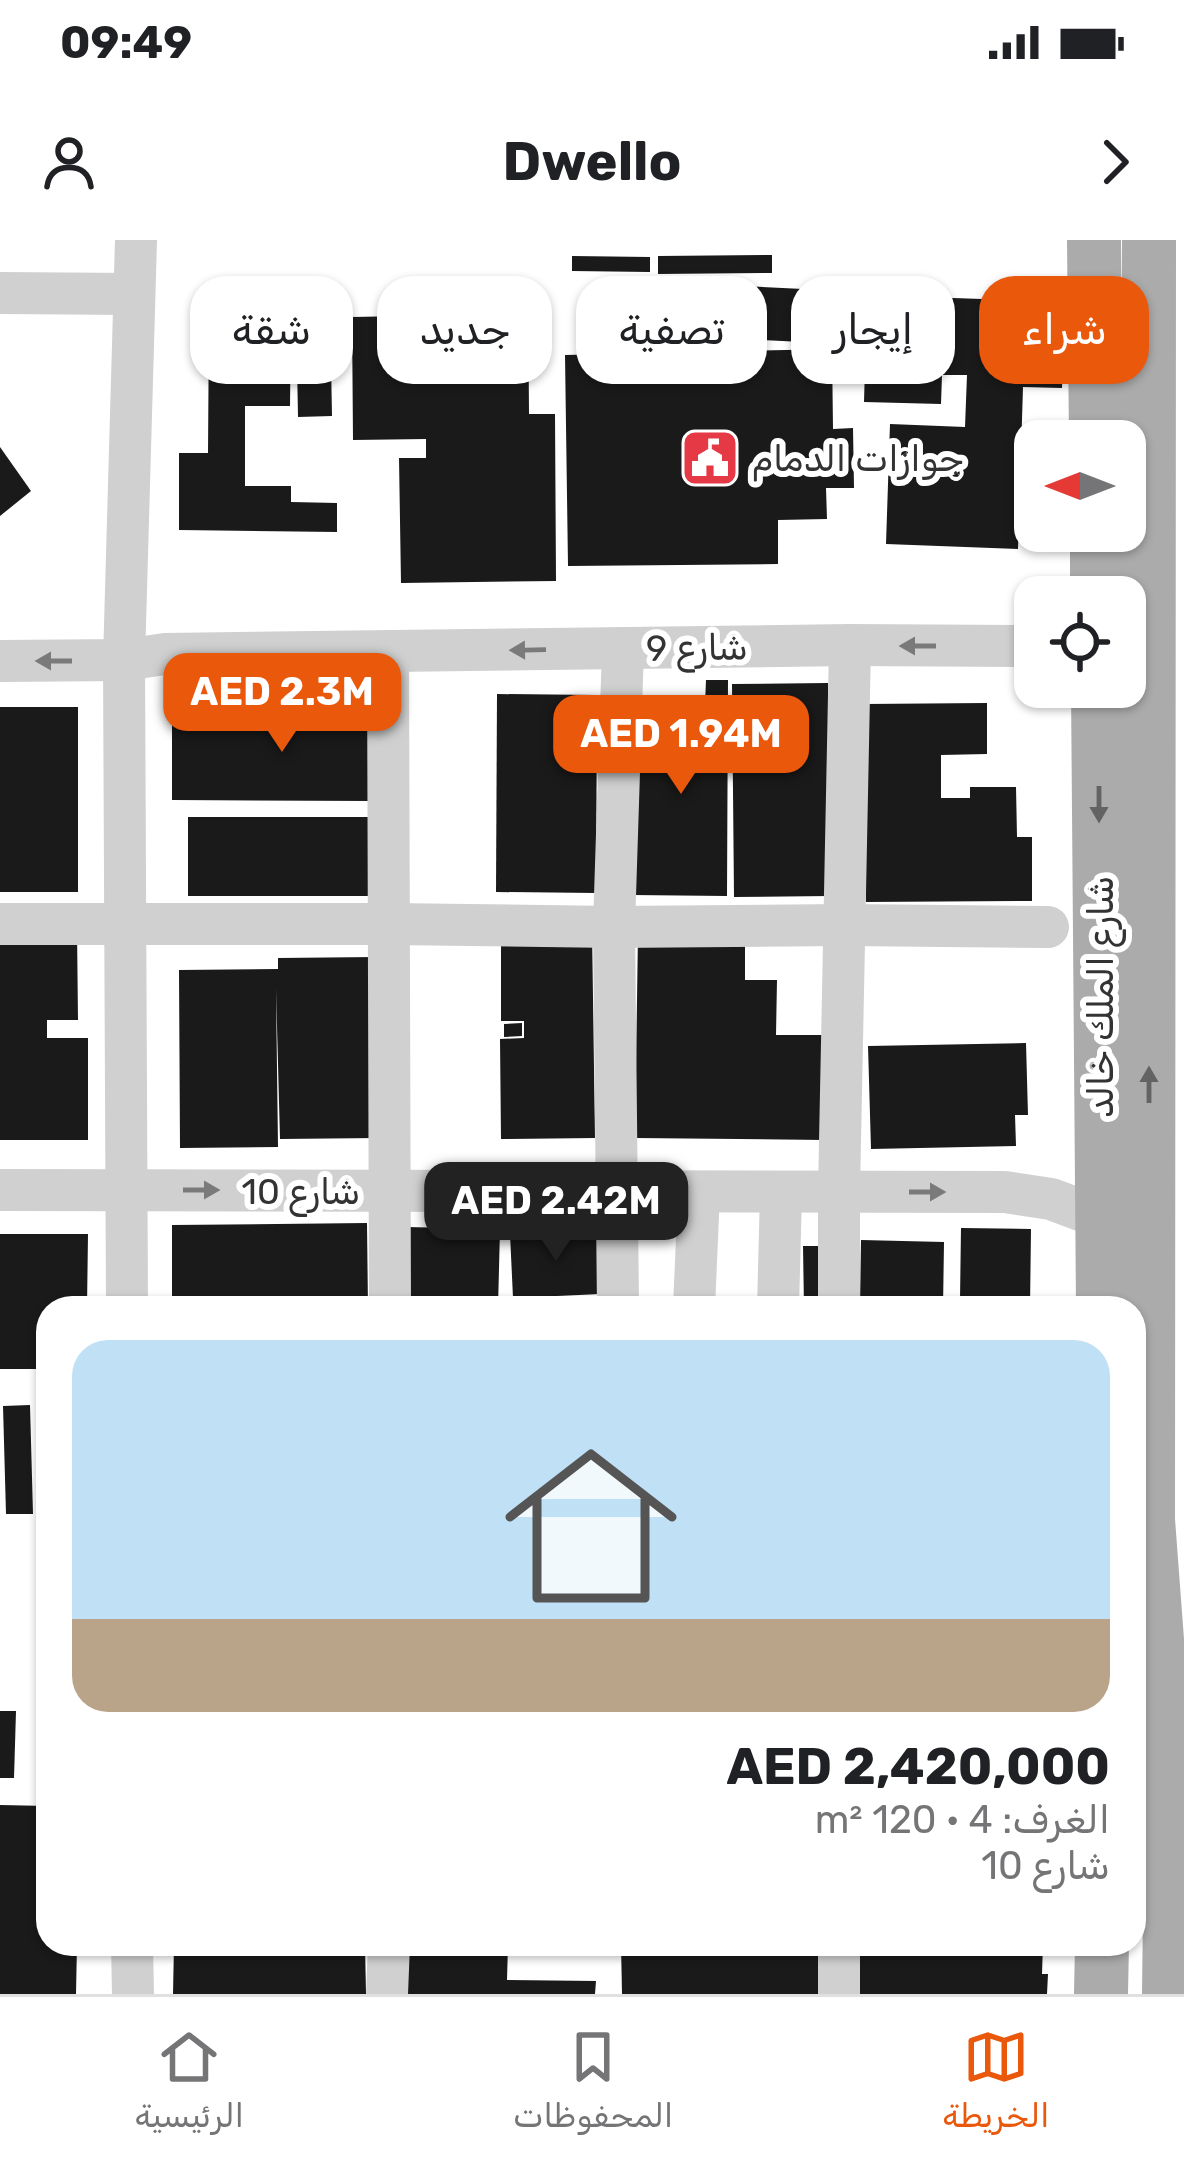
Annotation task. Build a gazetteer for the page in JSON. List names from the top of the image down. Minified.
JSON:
{"streets":{"main road":["شارع الملك خالد"],"street":["شارع 9","شارع 10"]},"crossings":[["شارع الملك خالد","شارع 10"]],"places":{"public building":["جوازات الدمام"]},"north":"left","page":{"status":"09:49","header":"Dwello","chip":["شراء","إيجار","تصفية","جديد","شقة"],"price":["AED 2.3M","AED 1.94M","AED 2.42M"],"list":[{"name":"AED 2,420,000","note":"الغرف: 4 · 120 m² · شارع 10"}],"tabs":["الخريطة","المحفوظات","الرئيسية"]}}
